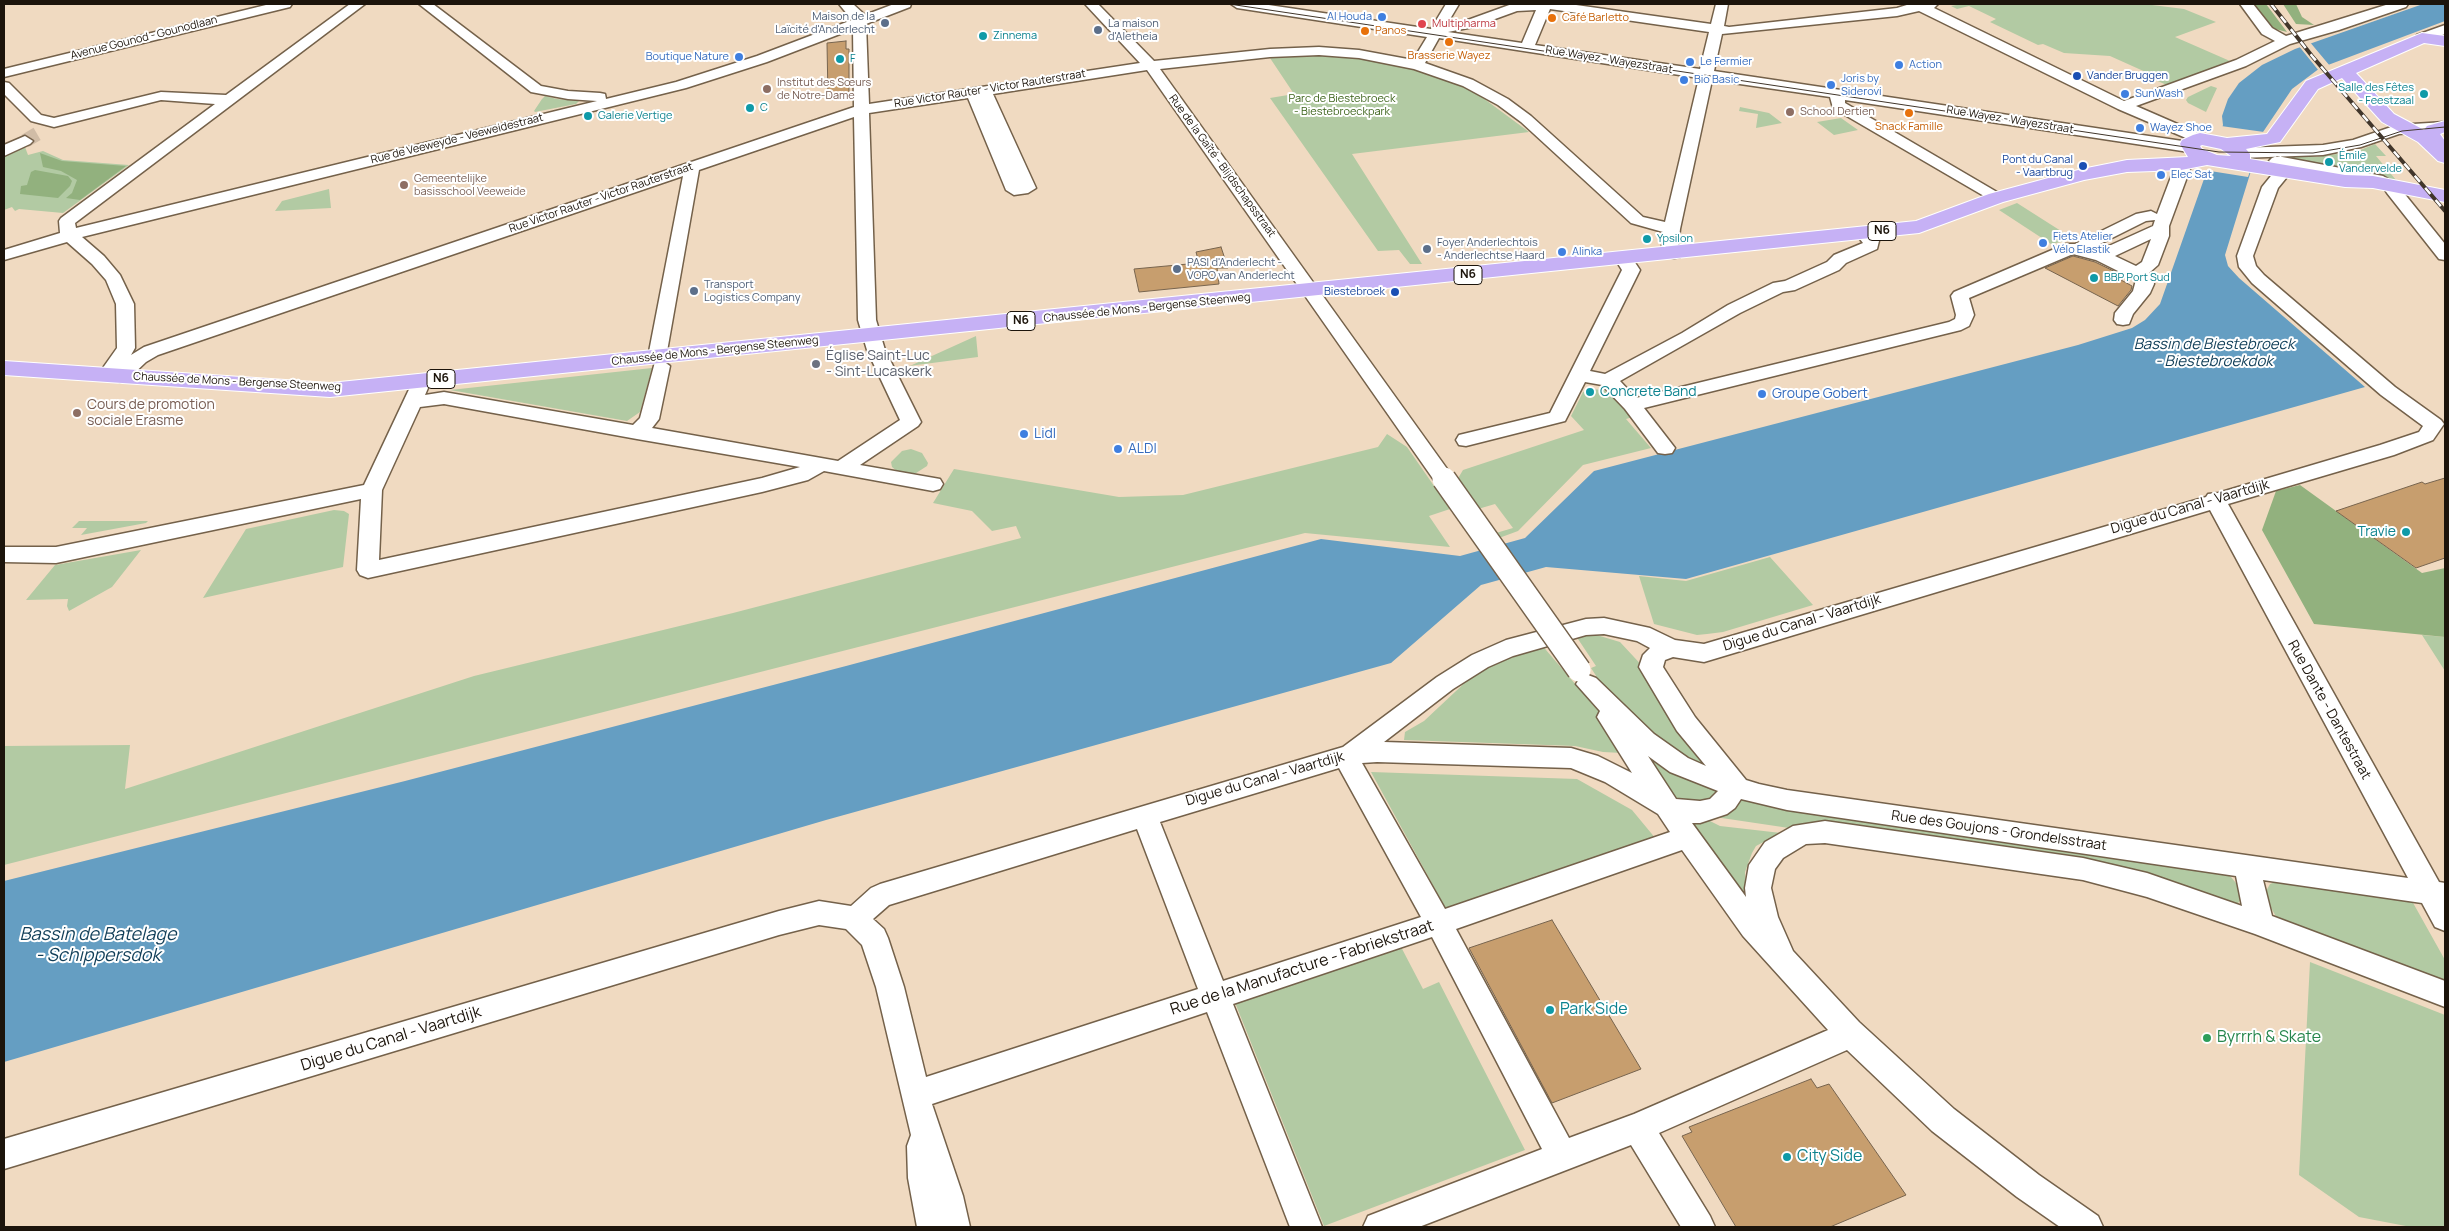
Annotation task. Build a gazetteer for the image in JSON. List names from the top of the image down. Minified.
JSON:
{"streets":{"main road":["N6","Chaussée de Mons - Bergense Steenweg"],"street":["Avenue Gounod - Gounodlaan","Rue Wayez - Wayezstraat","Rue Victor Rauter - Victor Rauterstraat","Rue de Veeweyde - Veeweidestraat","Rue de la Gaîté - Blijdschapsstraat","Digue du Canal - Vaartdijk","Rue Dante - Dantestraat","Rue des Goujons - Grondelsstraat","Rue de la Manufacture - Fabriekstraat"]},"crossings":[["Rue Wayez - Wayezstraat","N6"],["Rue Wayez - Wayezstraat","Chaussée de Mons - Bergense Steenweg"],["Rue Victor Rauter - Victor Rauterstraat","Rue de la Gaîté - Blijdschapsstraat"],["Rue Victor Rauter - Victor Rauterstraat","Chaussée de Mons - Bergense Steenweg"],["Rue de la Gaîté - Blijdschapsstraat","Chaussée de Mons - Bergense Steenweg"],["Rue de la Gaîté - Blijdschapsstraat","Rue des Goujons - Grondelsstraat"],["N6","Chaussée de Mons - Bergense Steenweg"],["N6","Digue du Canal - Vaartdijk"],["Digue du Canal - Vaartdijk","Rue Dante - Dantestraat"],["Rue Dante - Dantestraat","Rue des Goujons - Grondelsstraat"]],"water":["Bassin de Biestebroeck - Biestebroekdok","Bassin de Batelage - Schippersdok"],"parks":["Parc de Biestebroeck - Biestebroeckpark"],"places":["Al Houda","Café Barletto","Maison de la Laïcité d'Anderlecht","Multipharma","La maison d'Aletheia","Panos","Zinnema","Brasserie Wayez","Boutique Nature","F","Le Fermier","Action","Vander Bruggen","Bio Basic","Joris by Siderovi","Institut des Sœurs de Notre-Dame","SunWash","Salle des Fêtes - Feestzaal","C","School Dertien","Snack Famille","Galerie Vertige","Wayez Shoe","Émile Vandervelde","Pont du Canal - Vaartbrug","Elec Sat","Gemeentelijke basisschool Veeweide","Ypsilon","Fiets Atelier Vélo Elastik","Foyer Anderlechtois - Anderlechtse Haard","Alinka","PASI d'Anderlecht - VOPO van Anderlecht","BBP Port Sud","Transport Logistics Company","Biestebroek","Église Saint-Luc - Sint-Lucaskerk","Concrete Band","Groupe Gobert","Cours de promotion sociale Erasme","Lidl","ALDI","Travie","Park Side","Byrrrh & Skate","City Side"]}
